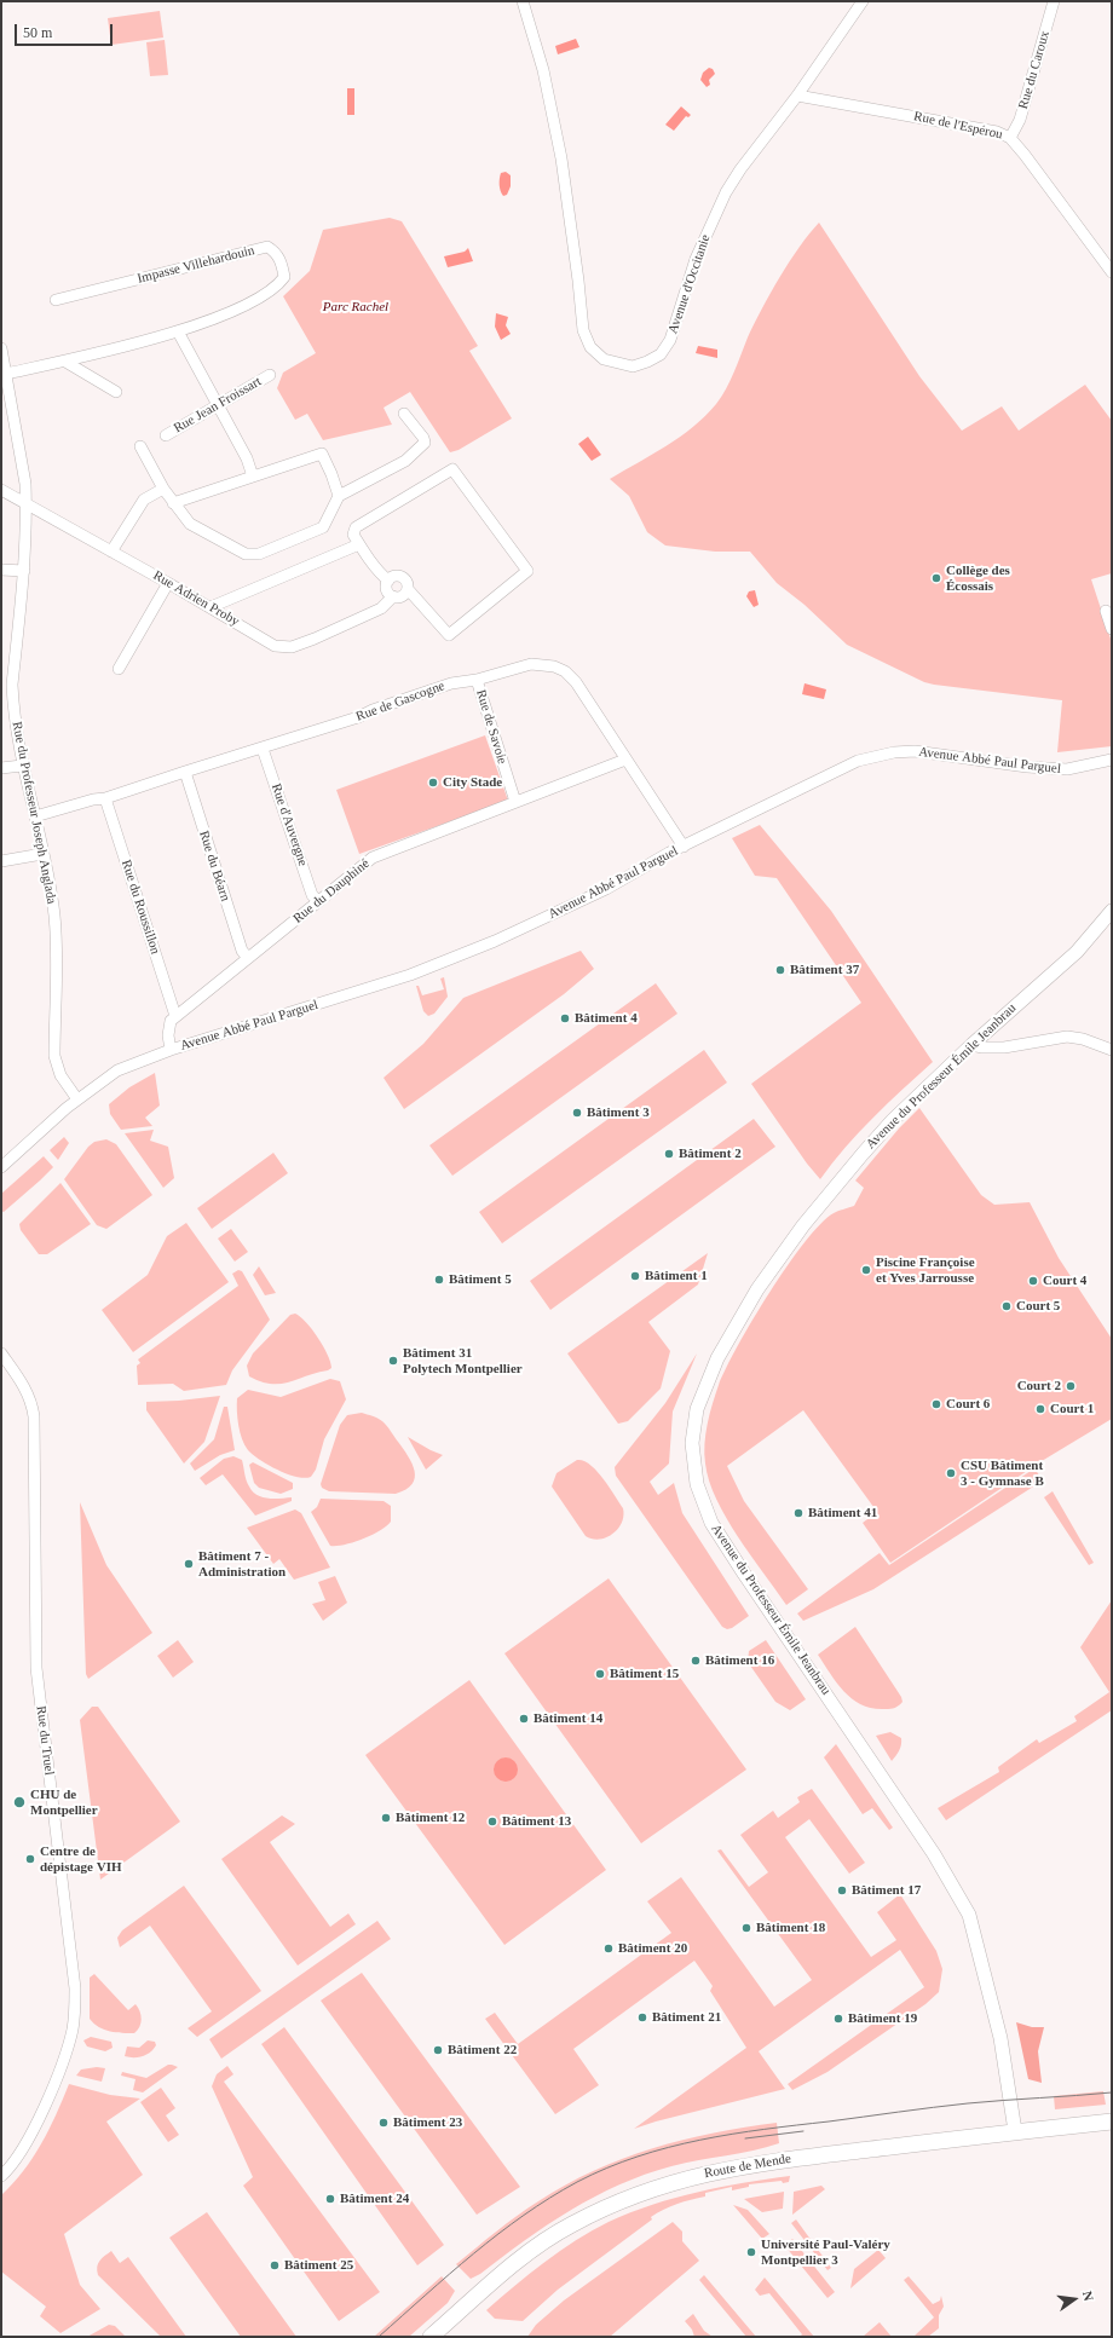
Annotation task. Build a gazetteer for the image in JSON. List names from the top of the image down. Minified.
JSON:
{"streets":{"main road":["Route de Mende"],"street":["Rue du Caroux","Rue de l'Espérou","Impasse Villehardouin","Avenue d'Occitanie","Rue Jean Froissart","Rue Adrien Proby","Rue de Gascogne","Rue de Savoie","Avenue Abbé Paul Parguel","Rue du Professeur Joseph Anglada","Rue d'Auvergne","Rue du Béarn","Rue du Dauphiné","Rue du Roussillon","Avenue du Professeur Émile Jeanbrau","Rue du Truel"]},"crossings":[["Rue du Caroux","Rue de l'Espérou"],["Rue de l'Espérou","Avenue d'Occitanie"],["Impasse Villehardouin","Rue du Professeur Joseph Anglada"],["Rue Adrien Proby","Rue du Professeur Joseph Anglada"],["Rue de Gascogne","Rue de Savoie"],["Rue de Gascogne","Avenue Abbé Paul Parguel"],["Rue de Gascogne","Rue du Professeur Joseph Anglada"],["Rue de Gascogne","Rue d'Auvergne"],["Rue de Gascogne","Rue du Béarn"],["Rue de Gascogne","Rue du Dauphiné"],["Rue de Gascogne","Rue du Roussillon"],["Rue de Savoie","Rue du Dauphiné"],["Avenue Abbé Paul Parguel","Rue du Professeur Joseph Anglada"],["Rue d'Auvergne","Rue du Dauphiné"],["Rue du Béarn","Rue du Dauphiné"],["Rue du Dauphiné","Rue du Roussillon"],["Avenue du Professeur Émile Jeanbrau","Route de Mende"]],"parks":["Parc Rachel"],"places":["Collège des Écossais","City Stade","Bâtiment 37","Bâtiment 4","Bâtiment 3","Bâtiment 2","Piscine Françoise et Yves Jarrousse","Bâtiment 1","Bâtiment 5","Court 4","Court 5","Bâtiment 31 Polytech Montpellier","Court 2","Court 6","Court 1","CSU Bâtiment 3 - Gymnase B","Bâtiment 41","Bâtiment 7 - Administration","Bâtiment 16","Bâtiment 15","Bâtiment 14","CHU de Montpellier","Bâtiment 12","Bâtiment 13","Centre de dépistage VIH","Bâtiment 17","Bâtiment 18","Bâtiment 20","Bâtiment 21","Bâtiment 19","Bâtiment 22","Bâtiment 23","Bâtiment 24","Université Paul-Valéry Montpellier 3","Bâtiment 25"],"scale_bar":"50 m","north":"right"}
